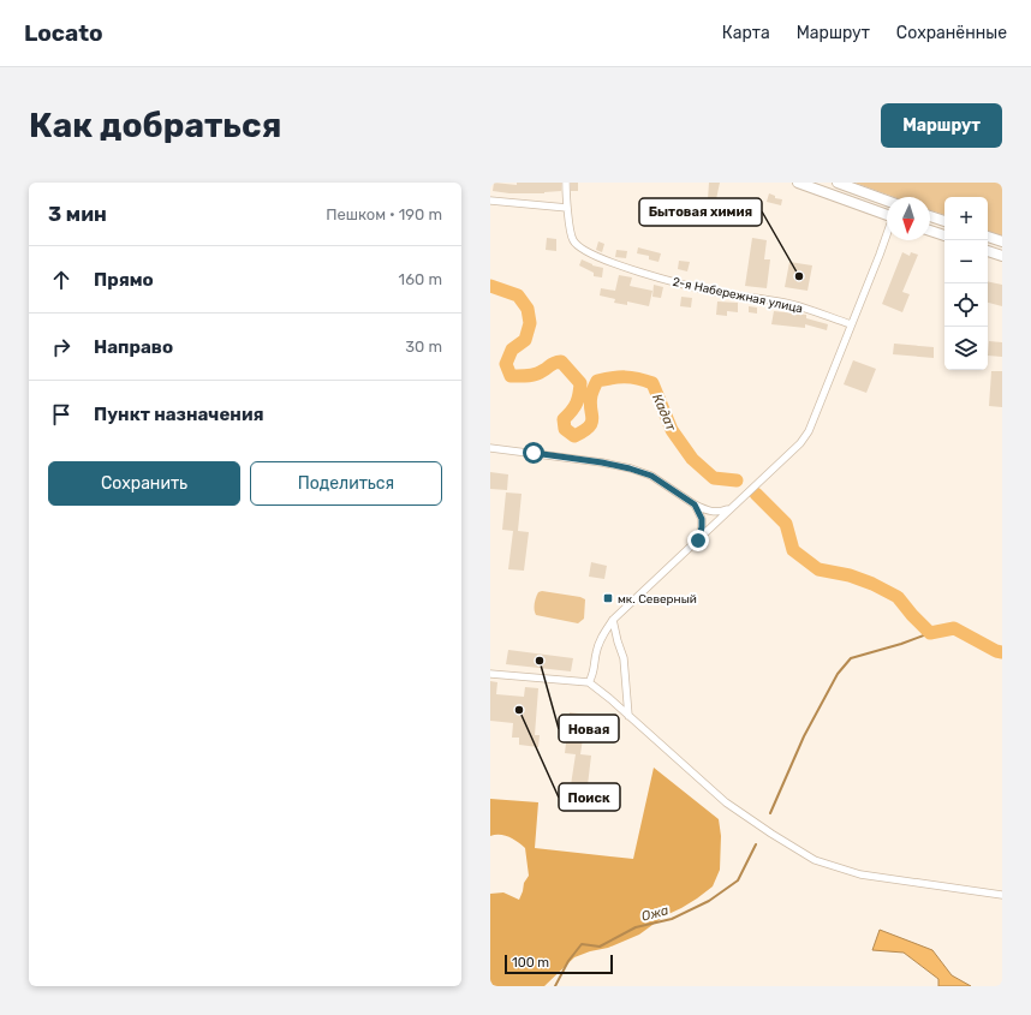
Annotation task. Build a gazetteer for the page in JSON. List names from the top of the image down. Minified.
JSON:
{"streets":{"street":["2-я Набережная улица"]},"water":["Кадат","Ожа"],"places":{"other":["Бытовая химия","Новая","Поиск"],"transit":["мк. Северный"]},"scale_bar":"100 m","north":"bottom","page":{"header":"Locato","nav":["Карта","Маршрут","Сохранённые"],"buttons":["Маршрут",["Сохранить","Поделиться"]],"title":"Как добраться","heading":["3 мин","Пешком · 190 m"],"map_buttons":["+","−"],"list":[["Прямо","160 m"],["Направо","30 m"],"Пункт назначения"],"scale":"100 m"}}
